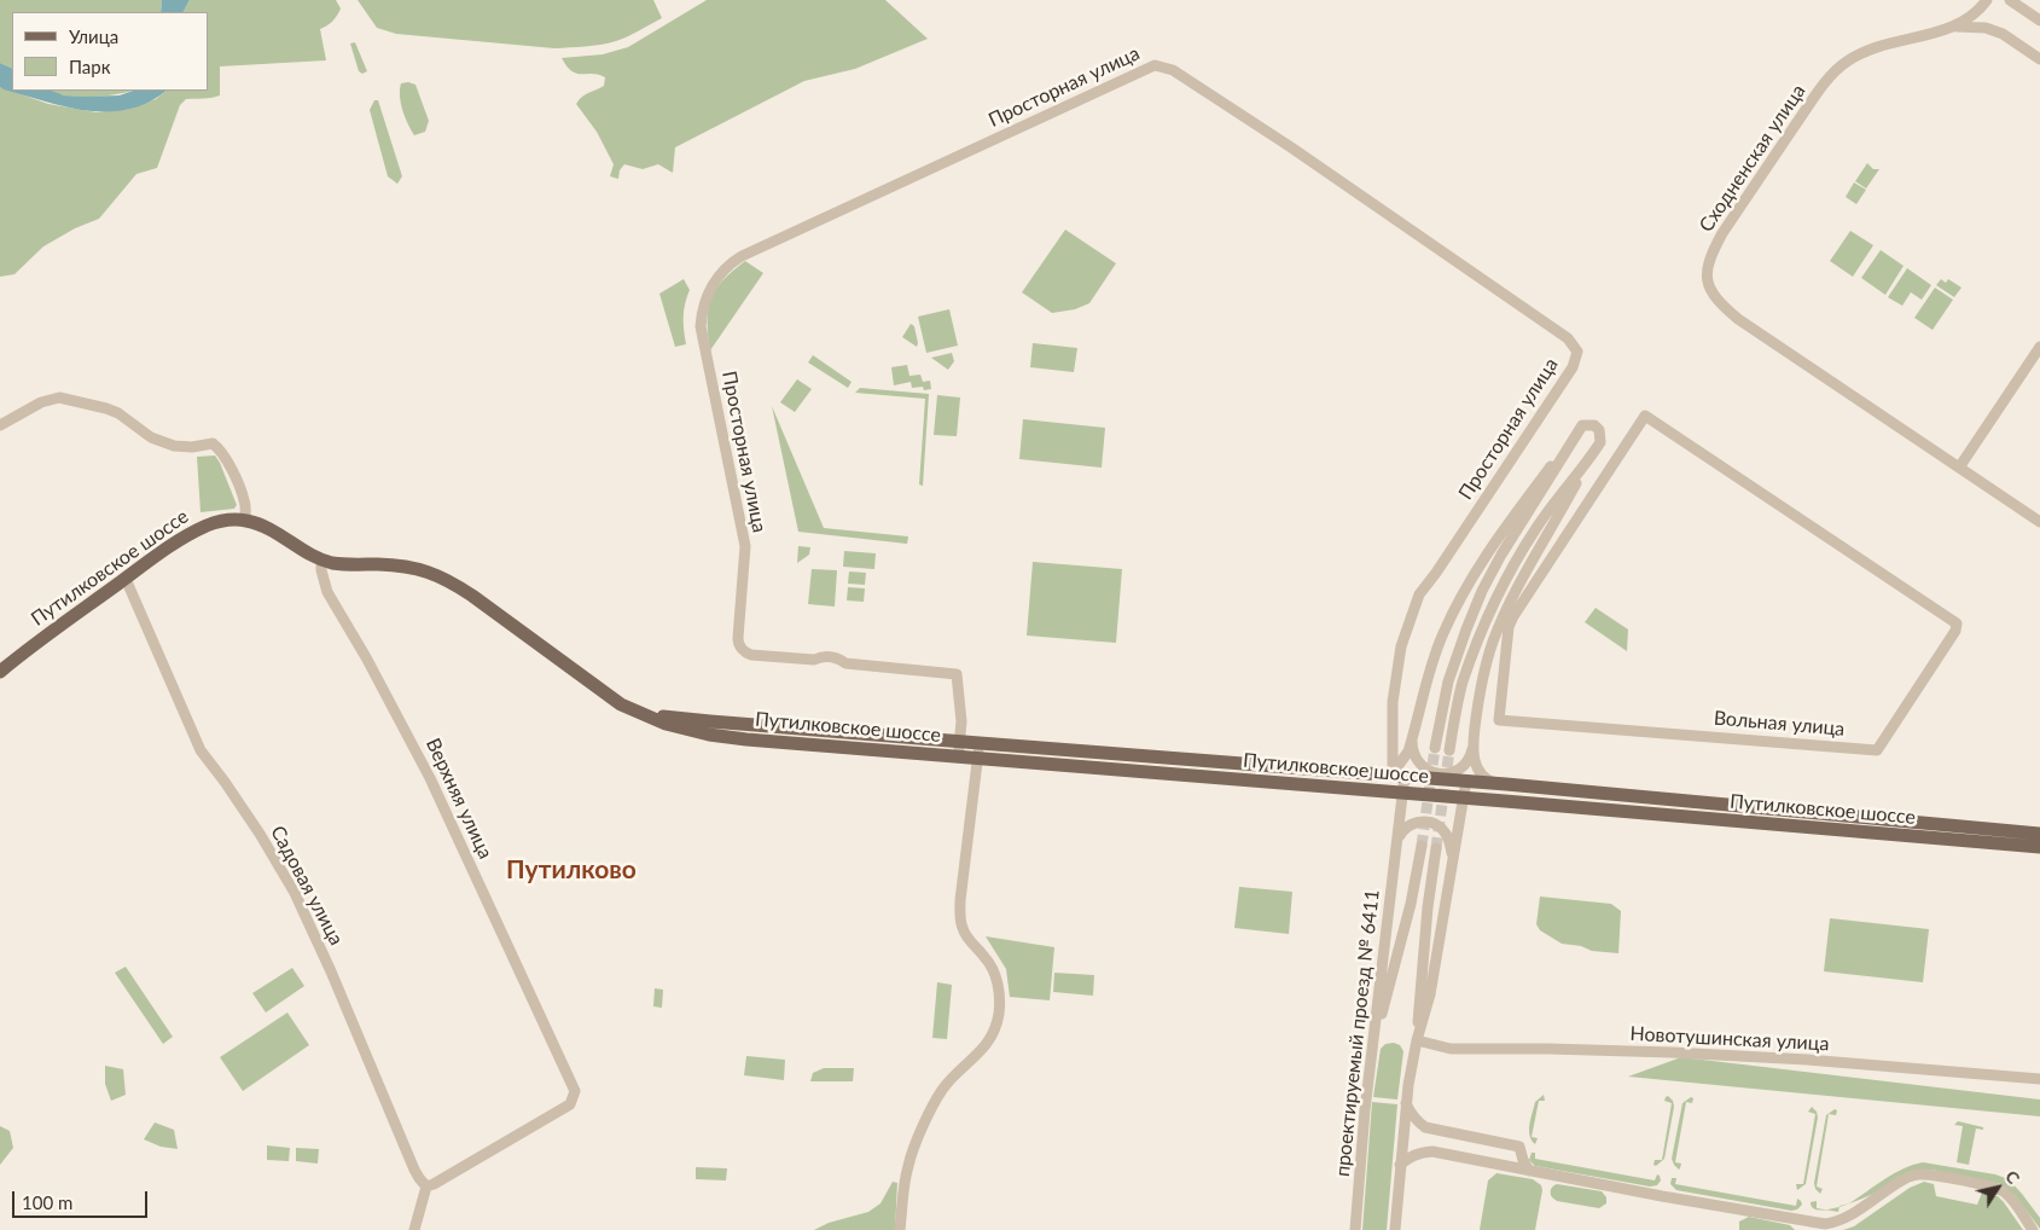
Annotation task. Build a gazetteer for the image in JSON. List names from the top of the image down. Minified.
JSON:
{"streets":{"main road":["Путилковское шоссе"],"street":["Просторная улица","Сходненская улица","Вольная улица","Верхняя улица","Садовая улица","проектируемый проезд № 6411","Новотушинская улица"]},"crossings":[["Просторная улица","Путилковское шоссе"],["Просторная улица","проектируемый проезд № 6411"],["Путилковское шоссе","Верхняя улица"],["Путилковское шоссе","Садовая улица"],["Путилковское шоссе","проектируемый проезд № 6411"],["Верхняя улица","Садовая улица"]],"districts":["Путилково"],"legend":["Улица","Парк"],"scale_bar":"100 m","north":"top right"}
